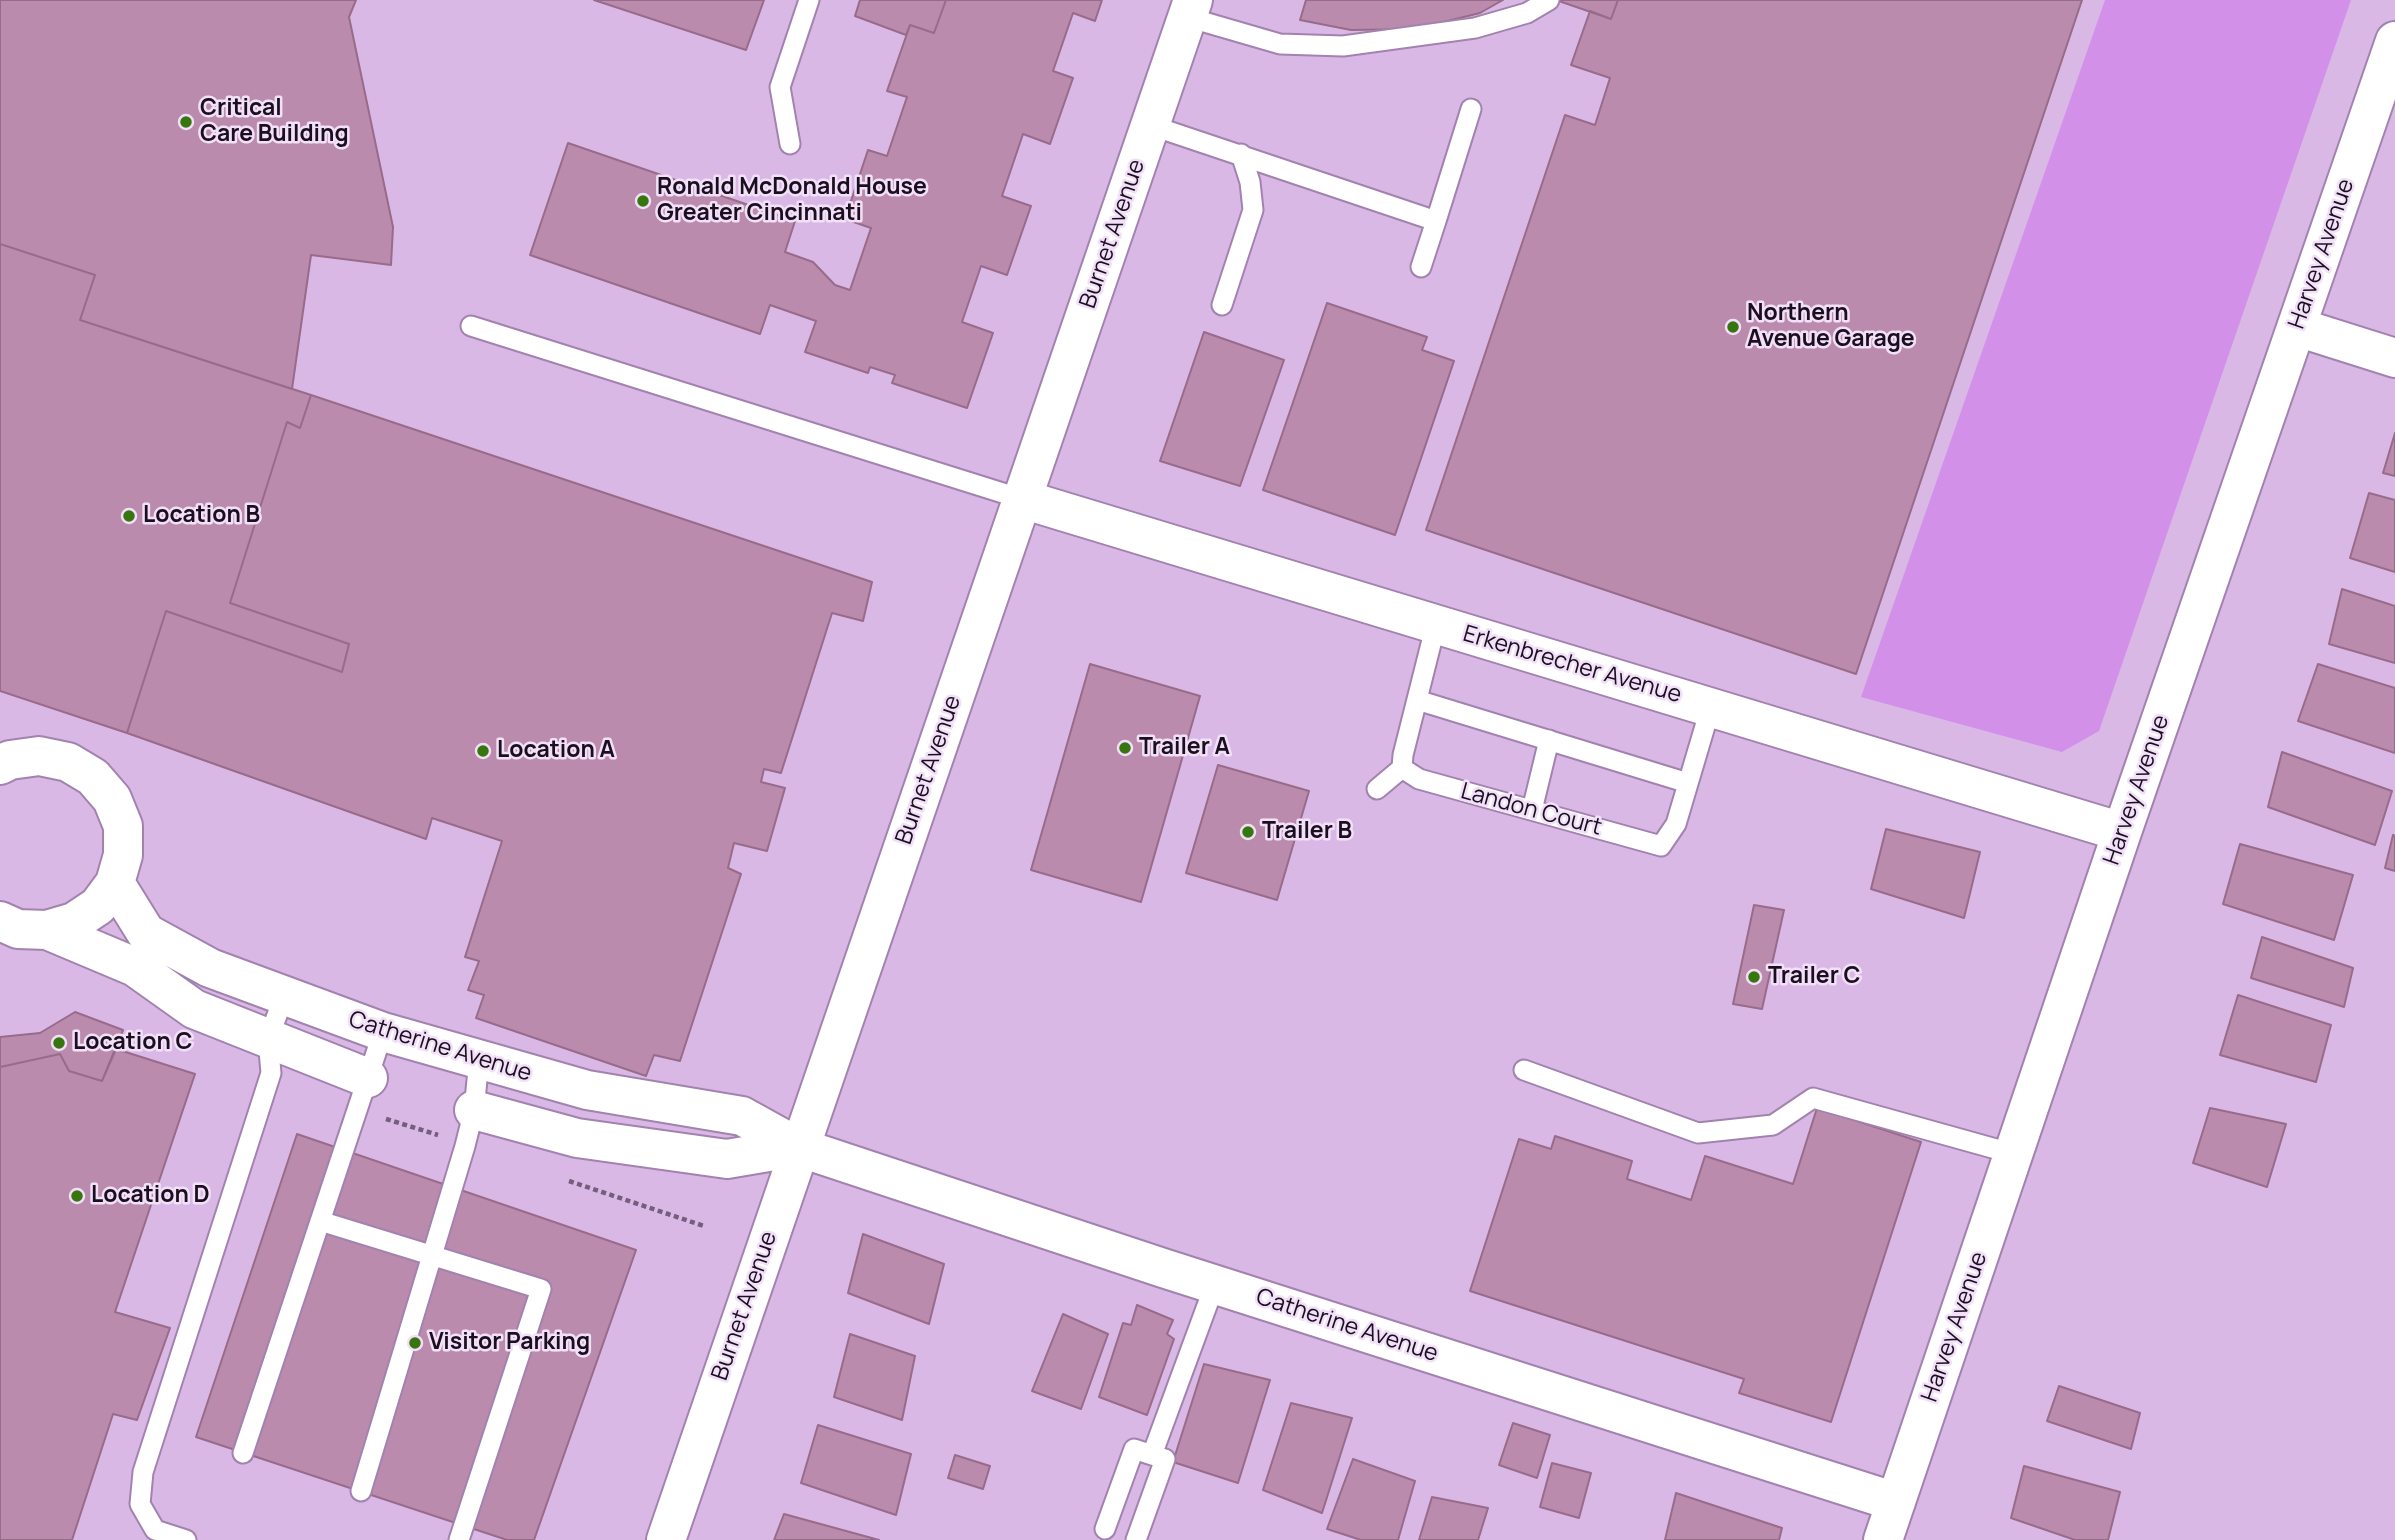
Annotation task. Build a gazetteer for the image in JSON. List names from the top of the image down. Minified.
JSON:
{"streets":{"street":["Burnet Avenue","Harvey Avenue","Erkenbrecher Avenue","Catherine Avenue"],"lane":["Landon Court"]},"crossings":[["Burnet Avenue","Erkenbrecher Avenue"],["Burnet Avenue","Catherine Avenue"],["Harvey Avenue","Erkenbrecher Avenue"],["Harvey Avenue","Catherine Avenue"],["Erkenbrecher Avenue","Landon Court"]],"places":["Critical Care Building","Ronald McDonald House Greater Cincinnati","Northern Avenue Garage","Location B","Trailer A","Location A","Trailer B","Trailer C","Location C","Location D","Visitor Parking"]}
